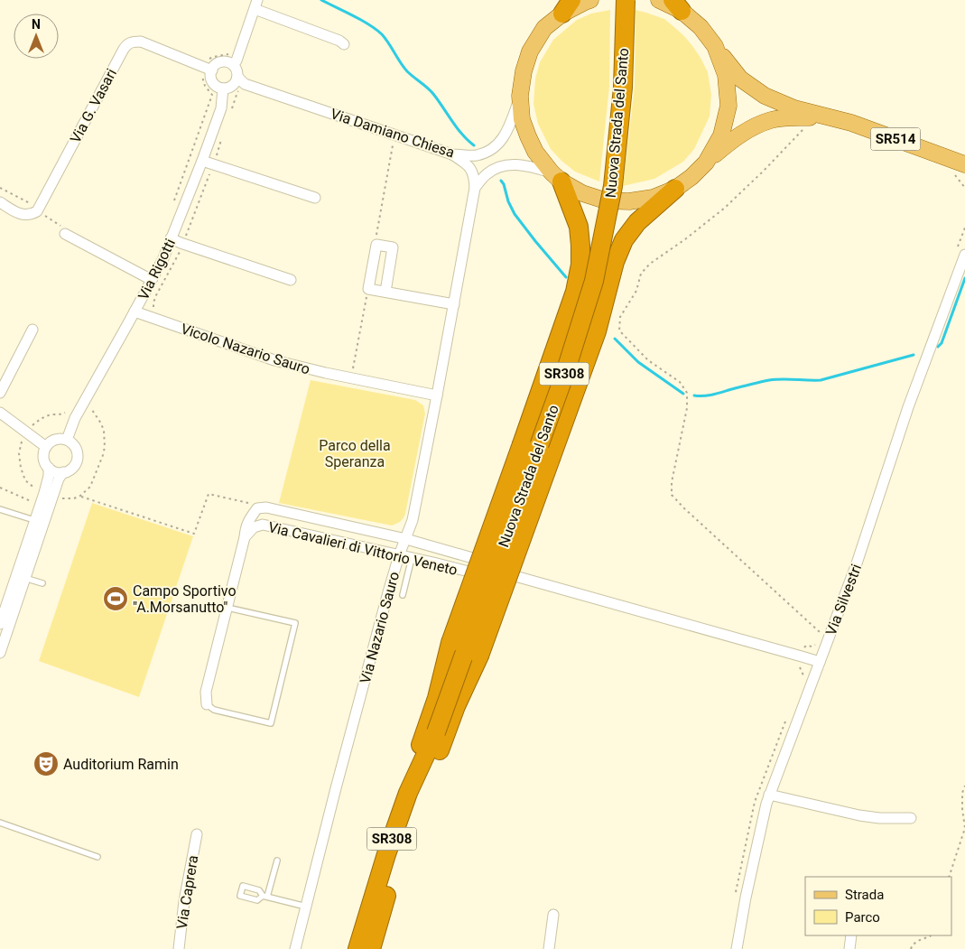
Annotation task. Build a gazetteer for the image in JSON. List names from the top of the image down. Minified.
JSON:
{"streets":{"highway":["Nuova Strada del Santo","SR308"],"main road":["SR514"],"street":["Via G. Vasari","Via Damiano Chiesa","Via Rigotti","Vicolo Nazario Sauro","Via Cavalieri di Vittorio Veneto","Via Silvestri","Via Nazario Sauro","Via Caprera"]},"crossings":[["Via G. Vasari","Via Damiano Chiesa"],["Via G. Vasari","Via Rigotti"],["Via Damiano Chiesa","Via Rigotti"],["Via Damiano Chiesa","Via Nazario Sauro"],["Via Rigotti","Vicolo Nazario Sauro"],["Vicolo Nazario Sauro","Via Nazario Sauro"],["Via Cavalieri di Vittorio Veneto","Via Silvestri"],["Via Cavalieri di Vittorio Veneto","Via Nazario Sauro"]],"parks":["Parco della Speranza"],"places":{"sports":["Campo Sportivo \"A.Morsanutto\""],"theatre":["Auditorium Ramin"]},"legend":["Strada","Parco"],"north":"top"}
